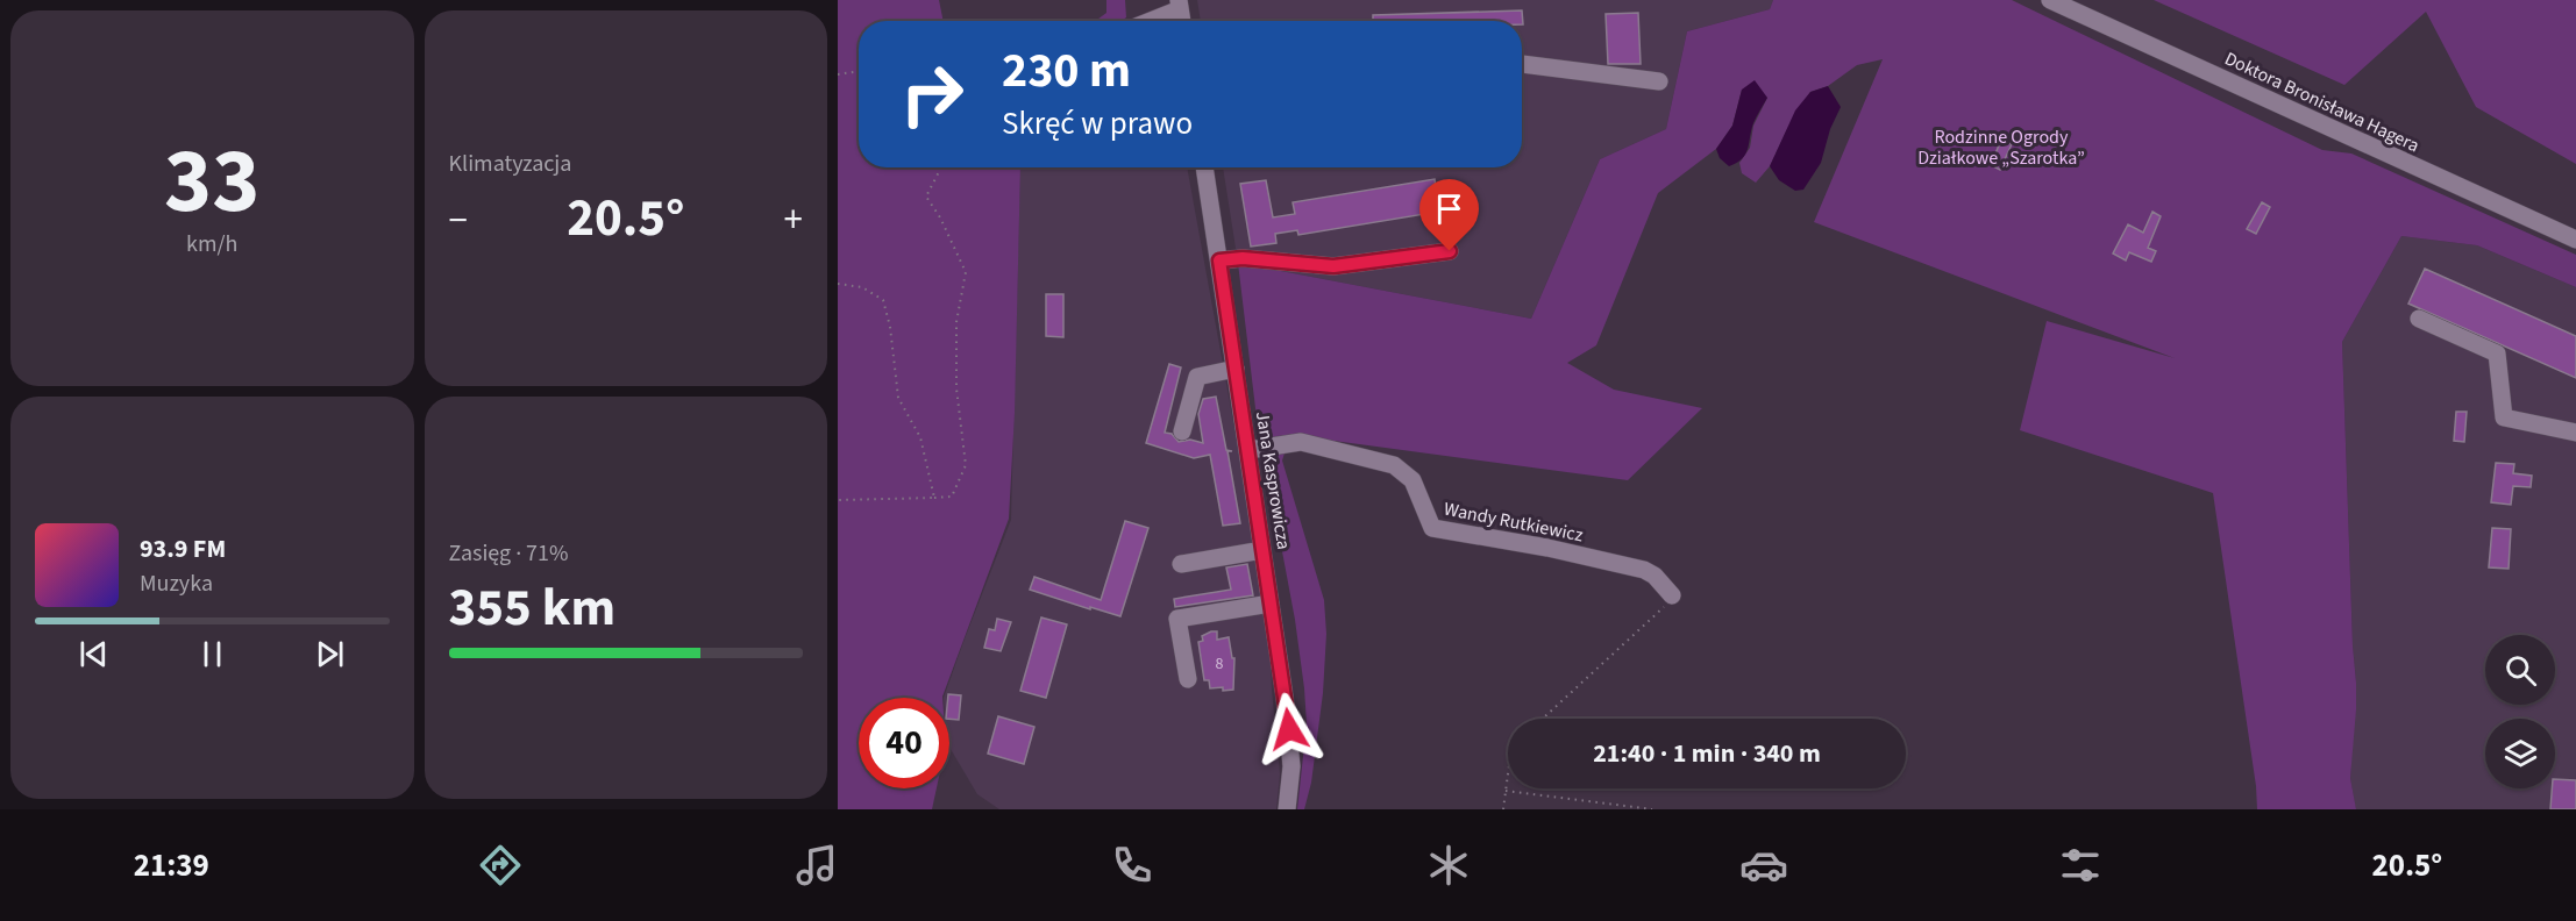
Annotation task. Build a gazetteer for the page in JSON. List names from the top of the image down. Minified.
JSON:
{"streets":{"street":["Doktora Bronisława Hagera","Jana Kasprowicza","Wandy Rutkiewicz"]},"crossings":[["Jana Kasprowicza","Wandy Rutkiewicz"]],"parks":["Rodzinne Ogrody Działkowe „Szarotka”"],"house_numbers":["8"],"page":{"tile":[["33","km/h"],"Klimatyzacja",["Zasięg · 71%","355 km"]],"turn":["230 m","Skręć w prawo"],"heat":["−","20.5°","+"],"song":["93.9 FM","Muzyka"],"limit":"40","trip":"21:40 · 1 min · 340 m","tabs":["21:39","20.5°"]}}
